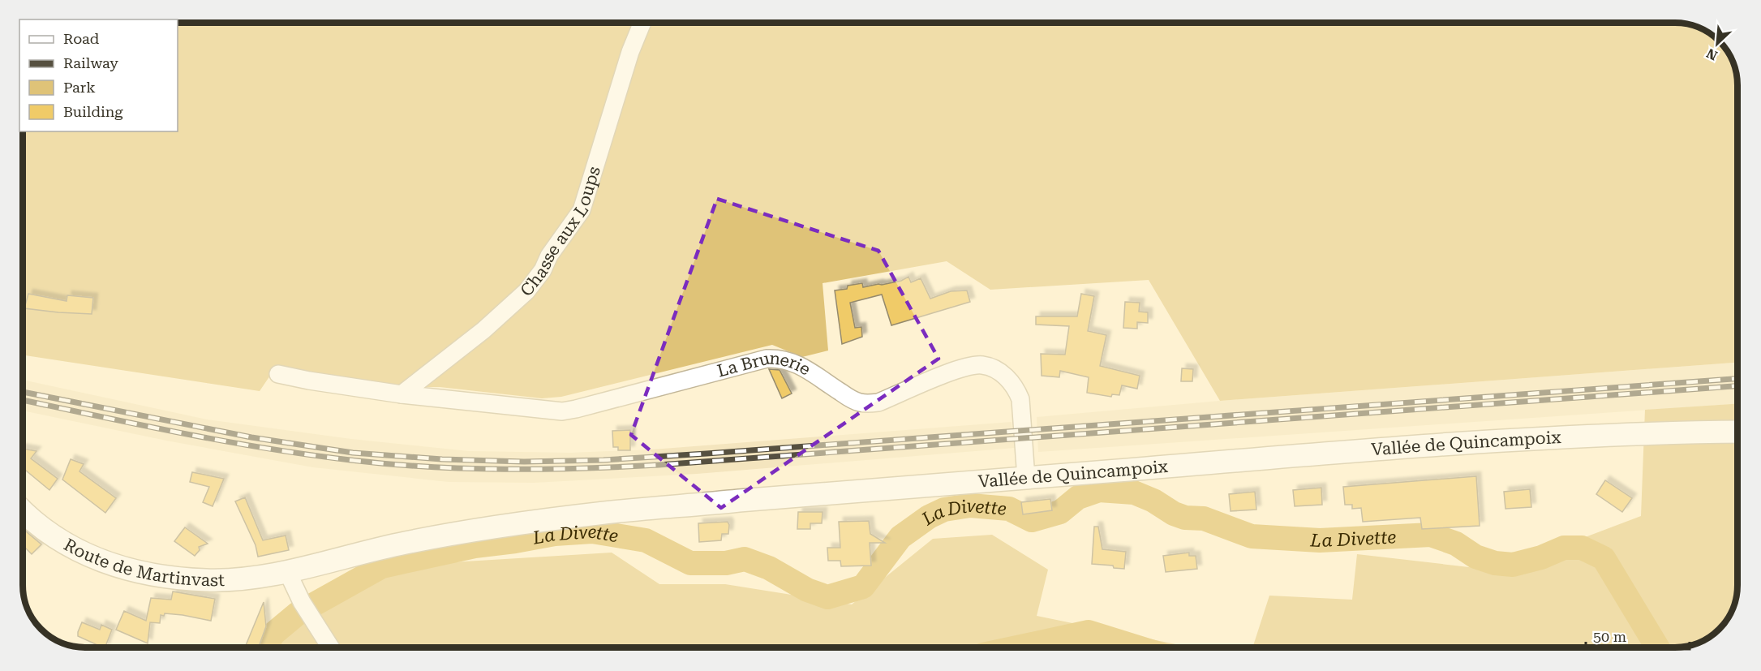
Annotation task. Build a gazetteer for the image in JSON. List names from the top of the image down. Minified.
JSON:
{"streets":{"main road":["Vallée de Quincampoix","Route de Martinvast"],"street":["Chasse aux Loups","La Brunerie"]},"crossings":[["Chasse aux Loups","La Brunerie"],["La Brunerie","Vallée de Quincampoix"],["Vallée de Quincampoix","Route de Martinvast"]],"water":["La Divette"],"legend":["Road","Railway","Park","Building"],"scale_bar":"50 m","north":"bottom left"}
